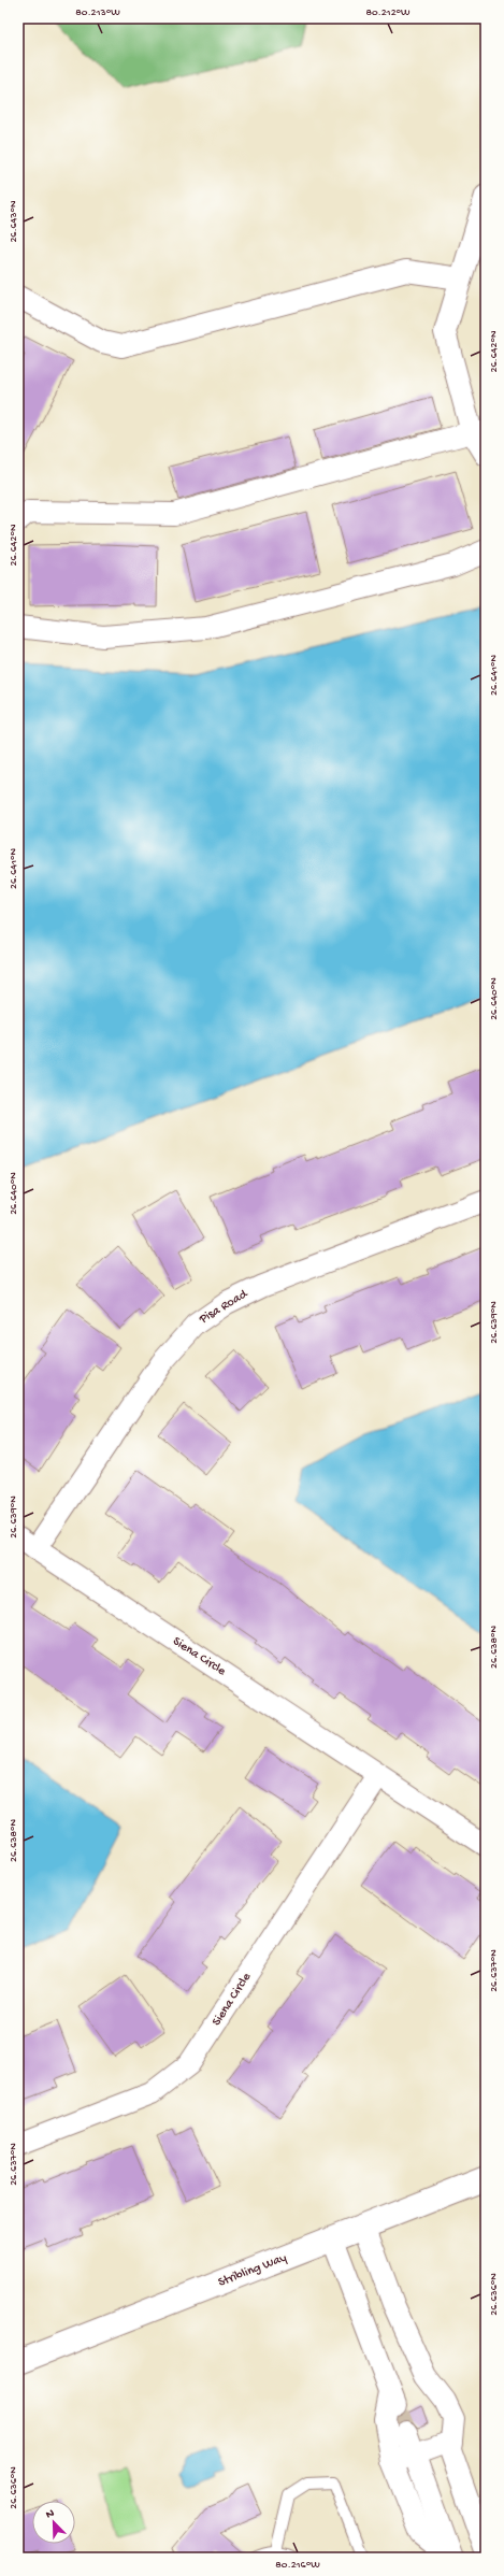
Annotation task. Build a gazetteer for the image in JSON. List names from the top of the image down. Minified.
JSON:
{"streets":{"street":["Pisa Road","Siena Circle","Stribling Way"]},"crossings":[["Pisa Road","Siena Circle"]],"north":"top left","coordinates":["80.213°W","80.212°W","26.643°N","26.642°N","26.641°N","26.640°N","26.639°N","26.638°N","26.637°N","26.636°N","80.216°W"]}
